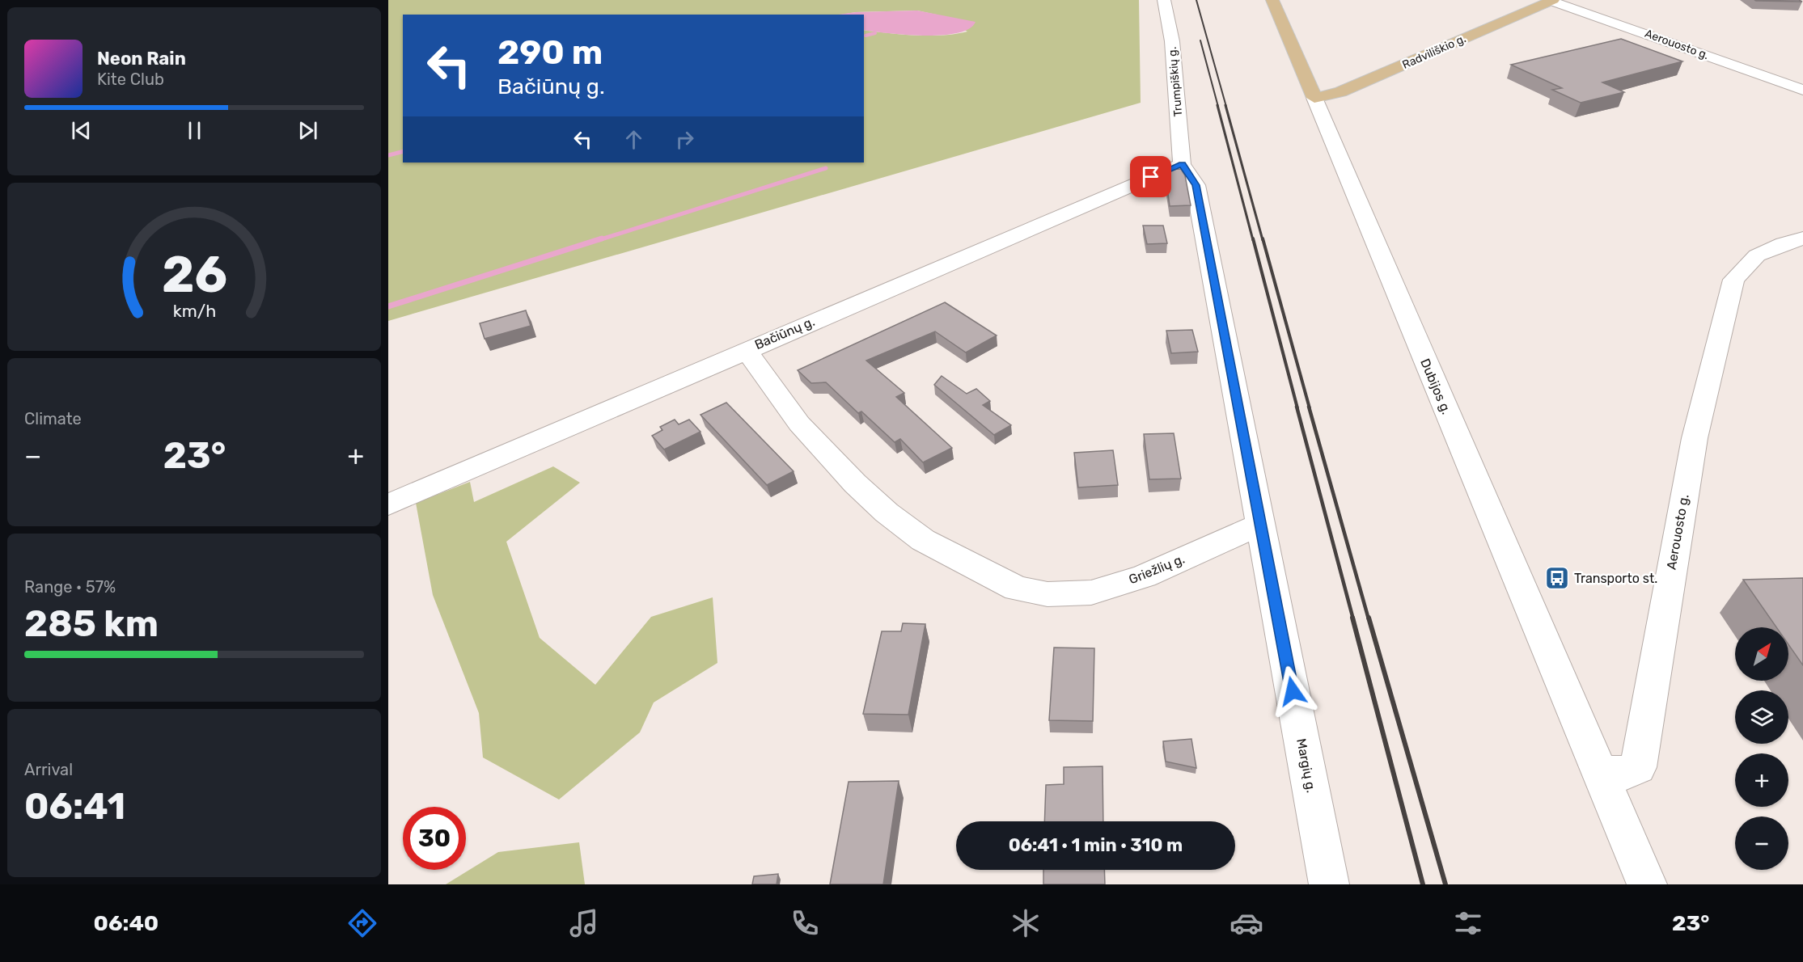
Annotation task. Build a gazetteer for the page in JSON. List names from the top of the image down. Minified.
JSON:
{"streets":{"main road":["Radviliškio g.","Dubijos g."],"street":["Aerouosto g.","Trumpiškių g.","Bačiūnų g.","Griežlių g.","Margių g."]},"crossings":[["Aerouosto g.","Radviliškio g."],["Aerouosto g.","Dubijos g."],["Radviliškio g.","Dubijos g."],["Trumpiškių g.","Bačiūnų g."],["Trumpiškių g.","Margių g."],["Bačiūnų g.","Griežlių g."],["Bačiūnų g.","Margių g."],["Griežlių g.","Margių g."]],"places":{"bus stop":["Transporto st."]},"north":"top right","page":{"turn":["290 m","Bačiūnų g."],"song":["Neon Rain","Kite Club"],"tile":["Climate",["Range · 57%","285 km"],["Arrival","06:41"]],"heat":["−","23°","+"],"map_buttons":["+","−"],"limit":"30","trip":"06:41 · 1 min · 310 m","tabs":["06:40","23°"],"gauge":["26","km/h"]}}
